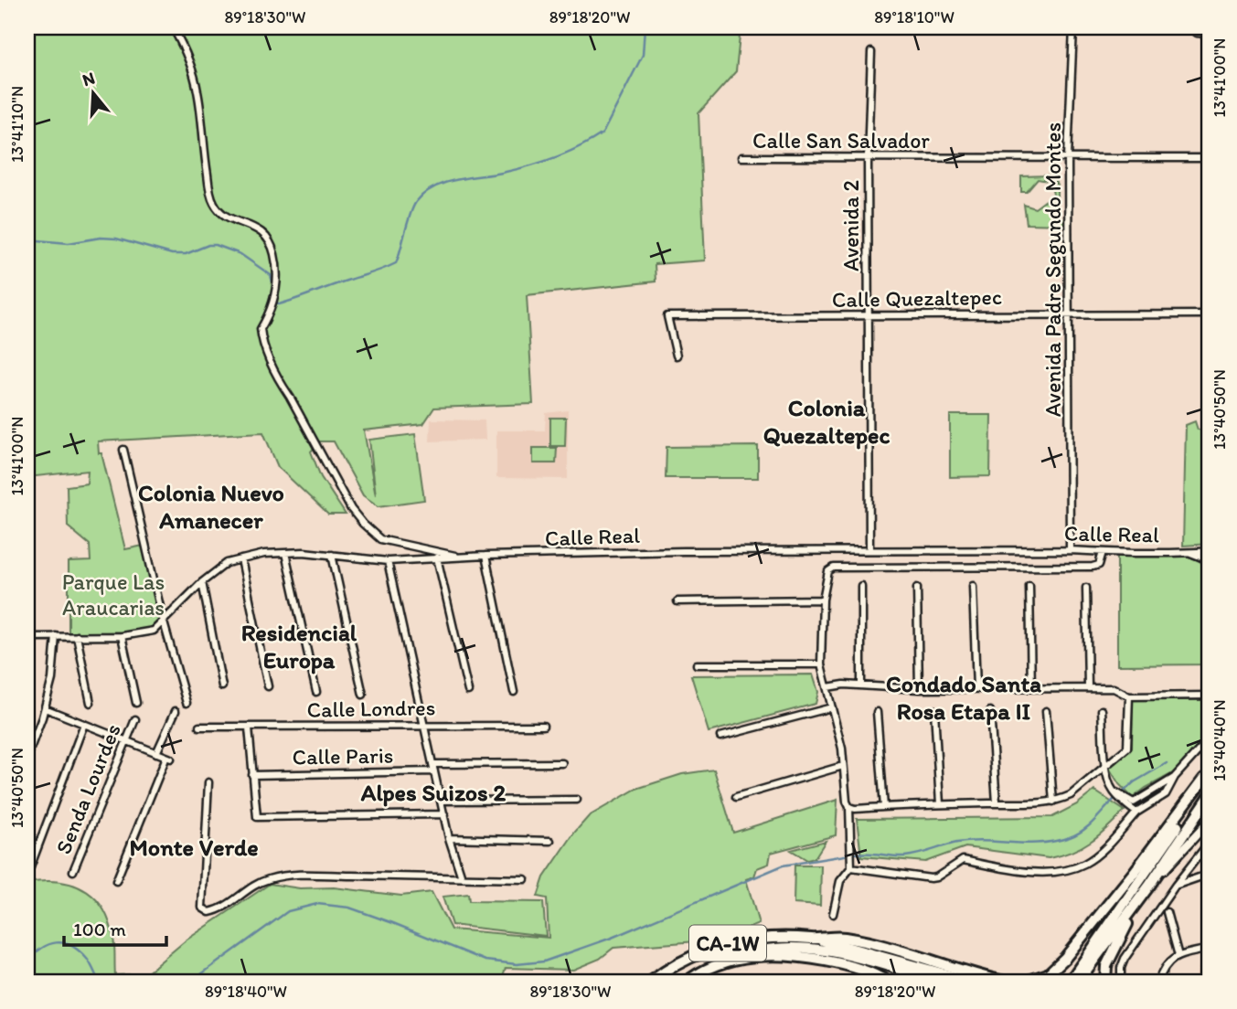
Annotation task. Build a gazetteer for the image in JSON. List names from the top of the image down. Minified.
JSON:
{"streets":{"highway":["CA-1W"],"street":["Calle San Salvador","Avenida 2","Avenida Padre Segundo Montes","Calle Quezaltepec","Calle Real","Calle Londres","Calle Paris","Senda Lourdes"]},"crossings":[["Calle San Salvador","Avenida 2"],["Calle San Salvador","Avenida Padre Segundo Montes"],["Avenida 2","Calle Quezaltepec"],["Avenida 2","Calle Real"],["Avenida Padre Segundo Montes","Calle Quezaltepec"],["Avenida Padre Segundo Montes","Calle Real"]],"districts":["Colonia Quezaltepec","Colonia Nuevo Amanecer","Residencial Europa","Condado Santa Rosa Etapa II","Alpes Suizos 2","Monte Verde"],"parks":["Parque Las Araucarias"],"scale_bar":"100 m","north":"top","coordinates":["89°18'30\"W","89°18'20\"W","89°18'10\"W","13°41'00\"N","13°41'10\"N","13°40'50\"N","13°40'40\"N","89°18'40\"W"]}
